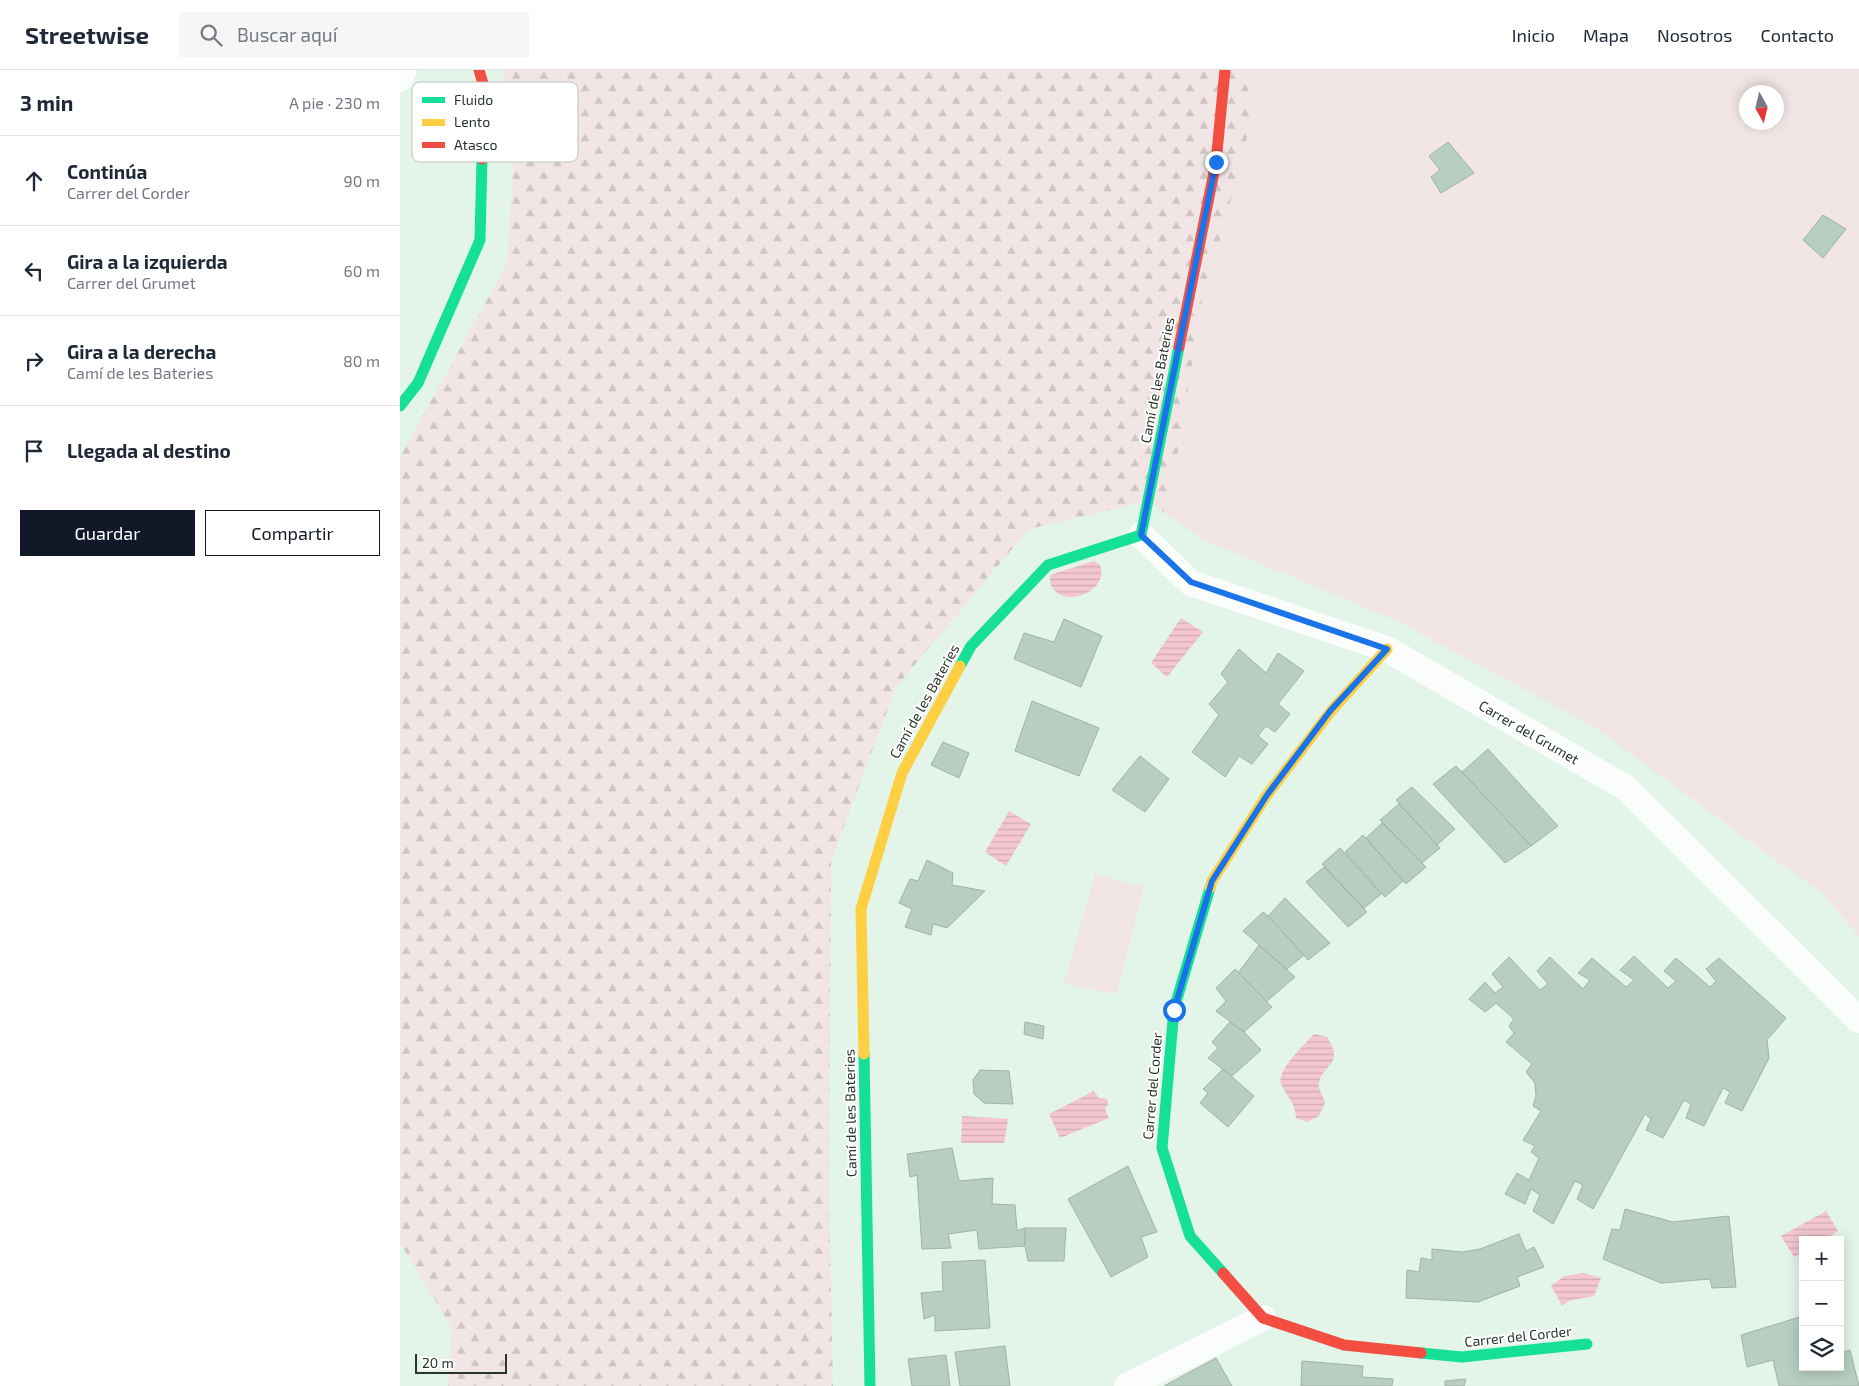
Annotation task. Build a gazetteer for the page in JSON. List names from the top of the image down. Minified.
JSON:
{"streets":{"street":["Camí de les Bateries","Carrer del Grumet","Carrer del Corder"]},"crossings":[["Camí de les Bateries","Carrer del Grumet"],["Carrer del Grumet","Carrer del Corder"]],"legend":["Fluido","Lento","Atasco"],"scale_bar":"20 m","north":"bottom","page":{"header":"Streetwise","search":"Buscar aquí","nav":["Inicio","Mapa","Nosotros","Contacto"],"heading":["3 min","A pie · 230 m"],"list":[["Continúa","Carrer del Corder","90 m"],["Gira a la izquierda","Carrer del Grumet","60 m"],["Gira a la derecha","Camí de les Bateries","80 m"],"Llegada al destino"],"buttons":["Guardar","Compartir"],"map_buttons":["+","−"],"scale":"20 m"}}
